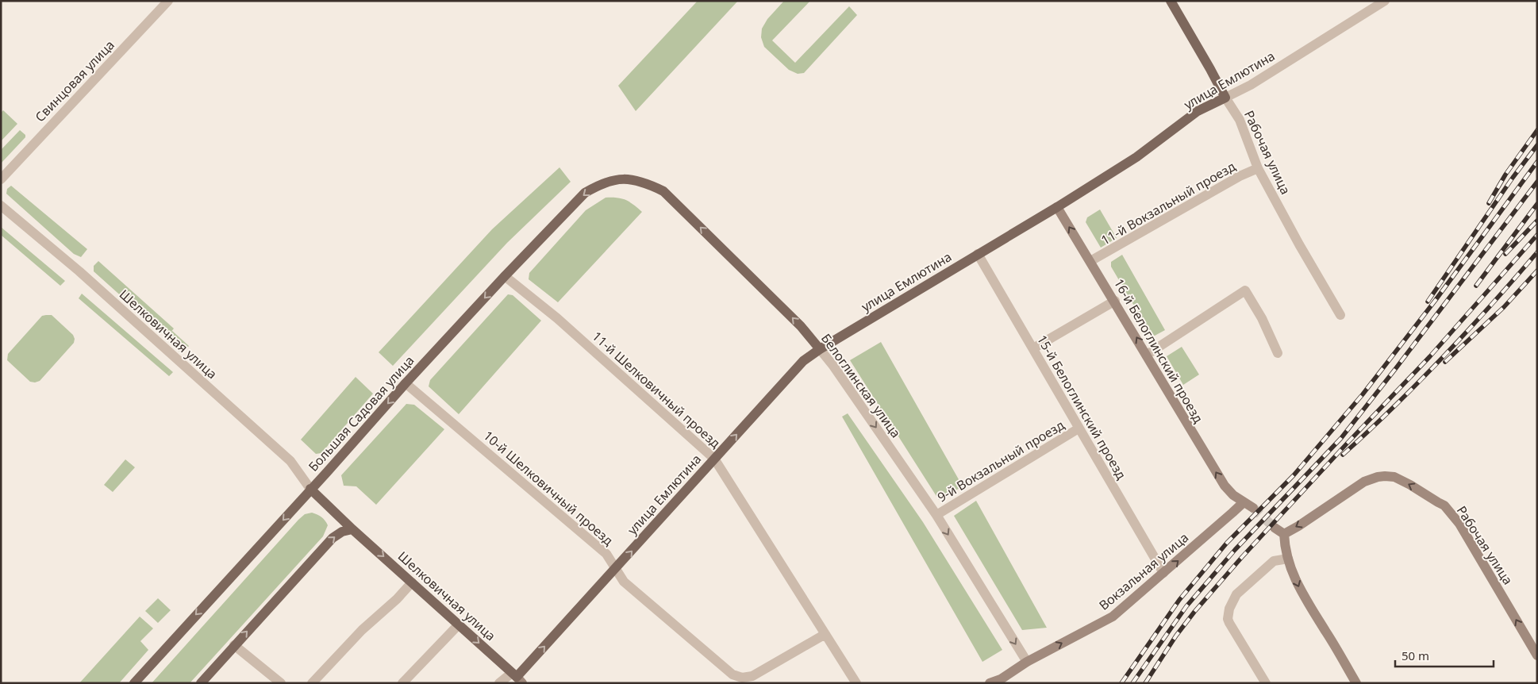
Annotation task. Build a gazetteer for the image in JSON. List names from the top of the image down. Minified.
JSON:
{"streets":{"main road":["улица Емлютина","Рабочая улица","Шелковичная улица","Белоглинская улица","Большая Садовая улица"],"street":["Свинцовая улица","11-й Вокзальный проезд","16-й Белоглинский проезд","11-й Шелковичный проезд","15-й Белоглинский проезд","9-й Вокзальный проезд","10-й Шелковичный проезд","Вокзальная улица"]},"crossings":[["улица Емлютина","Рабочая улица"],["улица Емлютина","Шелковичная улица"],["улица Емлютина","16-й Белоглинский проезд"],["улица Емлютина","Белоглинская улица"],["улица Емлютина","11-й Шелковичный проезд"],["улица Емлютина","15-й Белоглинский проезд"],["улица Емлютина","10-й Шелковичный проезд"],["Рабочая улица","11-й Вокзальный проезд"],["11-й Вокзальный проезд","16-й Белоглинский проезд"],["Шелковичная улица","Большая Садовая улица"],["16-й Белоглинский проезд","Вокзальная улица"],["Белоглинская улица","Большая Садовая улица"],["Белоглинская улица","9-й Вокзальный проезд"],["Белоглинская улица","Вокзальная улица"],["11-й Шелковичный проезд","Большая Садовая улица"],["11-й Шелковичный проезд","10-й Шелковичный проезд"],["15-й Белоглинский проезд","9-й Вокзальный проезд"],["15-й Белоглинский проезд","Вокзальная улица"],["Большая Садовая улица","10-й Шелковичный проезд"]],"one_way":["улица Емлютина","16-й Белоглинский проезд","Вокзальная улица"],"scale_bar":"50 m"}
